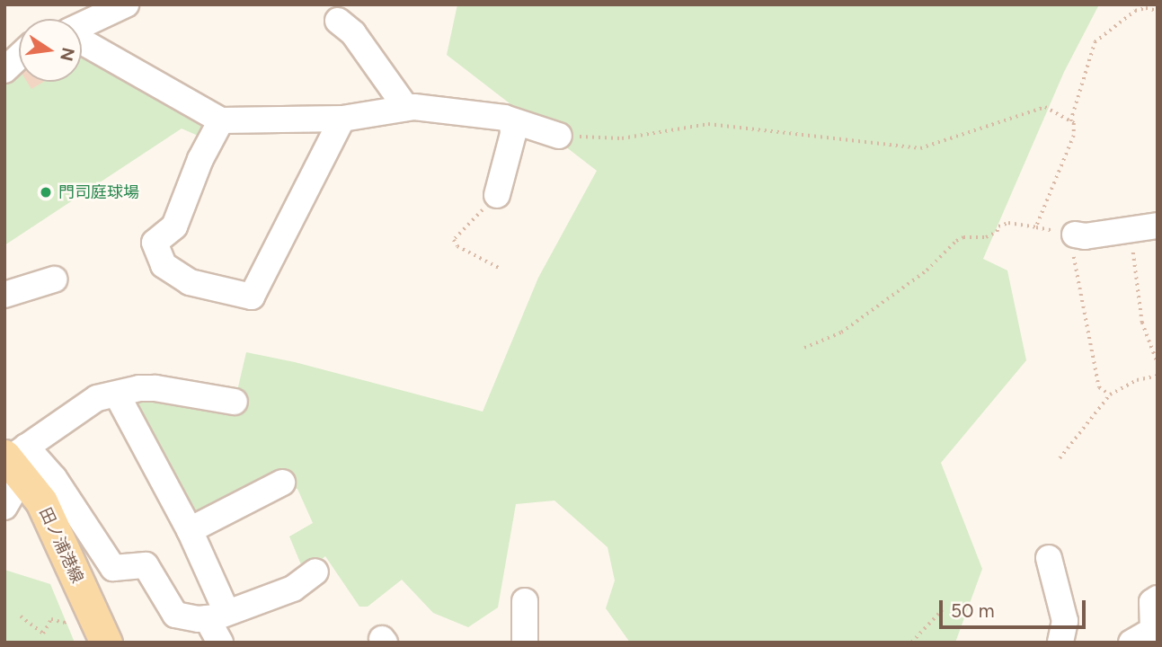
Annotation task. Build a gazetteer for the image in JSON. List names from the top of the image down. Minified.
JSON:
{"streets":{"main road":["田ノ浦港線"]},"places":["門司庭球場"],"scale_bar":"50 m","north":"right"}
